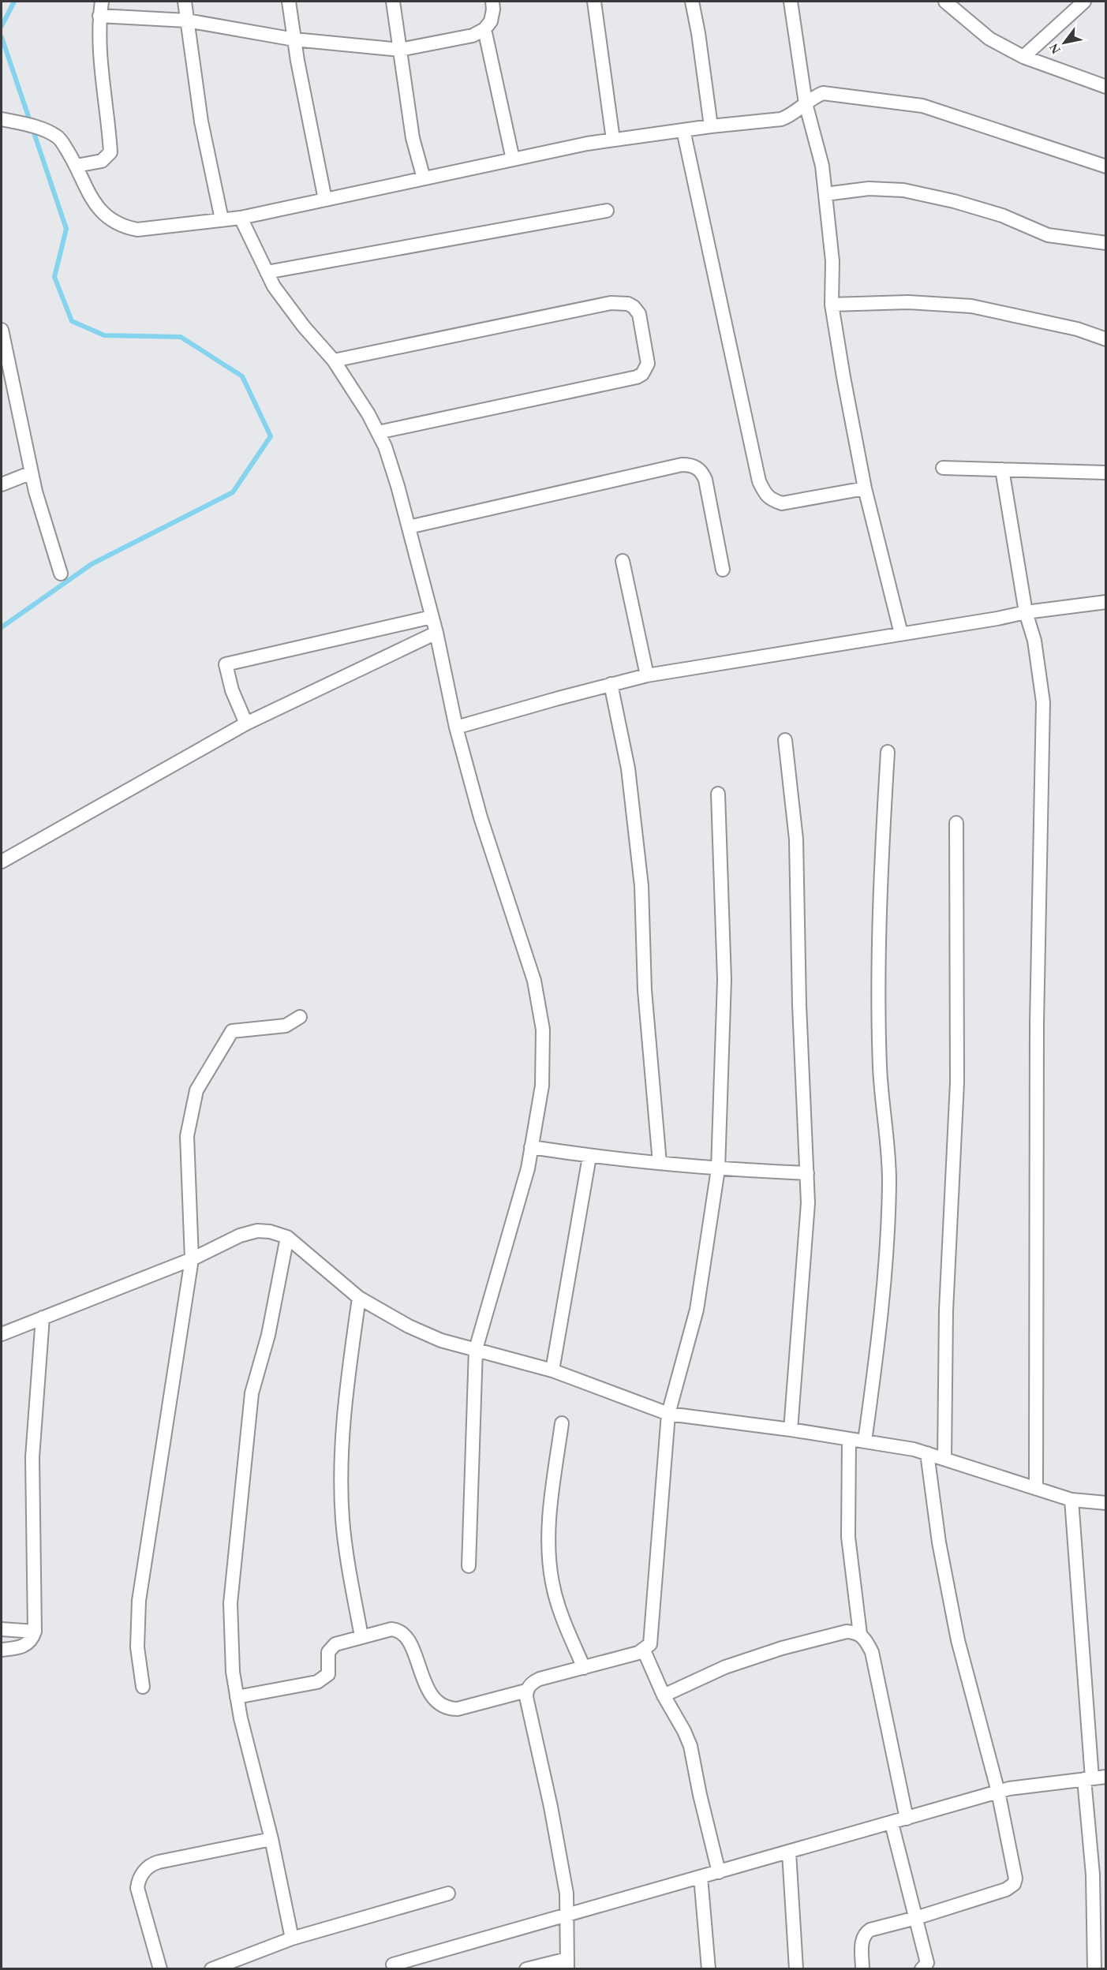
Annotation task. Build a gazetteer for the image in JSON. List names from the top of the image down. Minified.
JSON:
{"north":"bottom left"}
